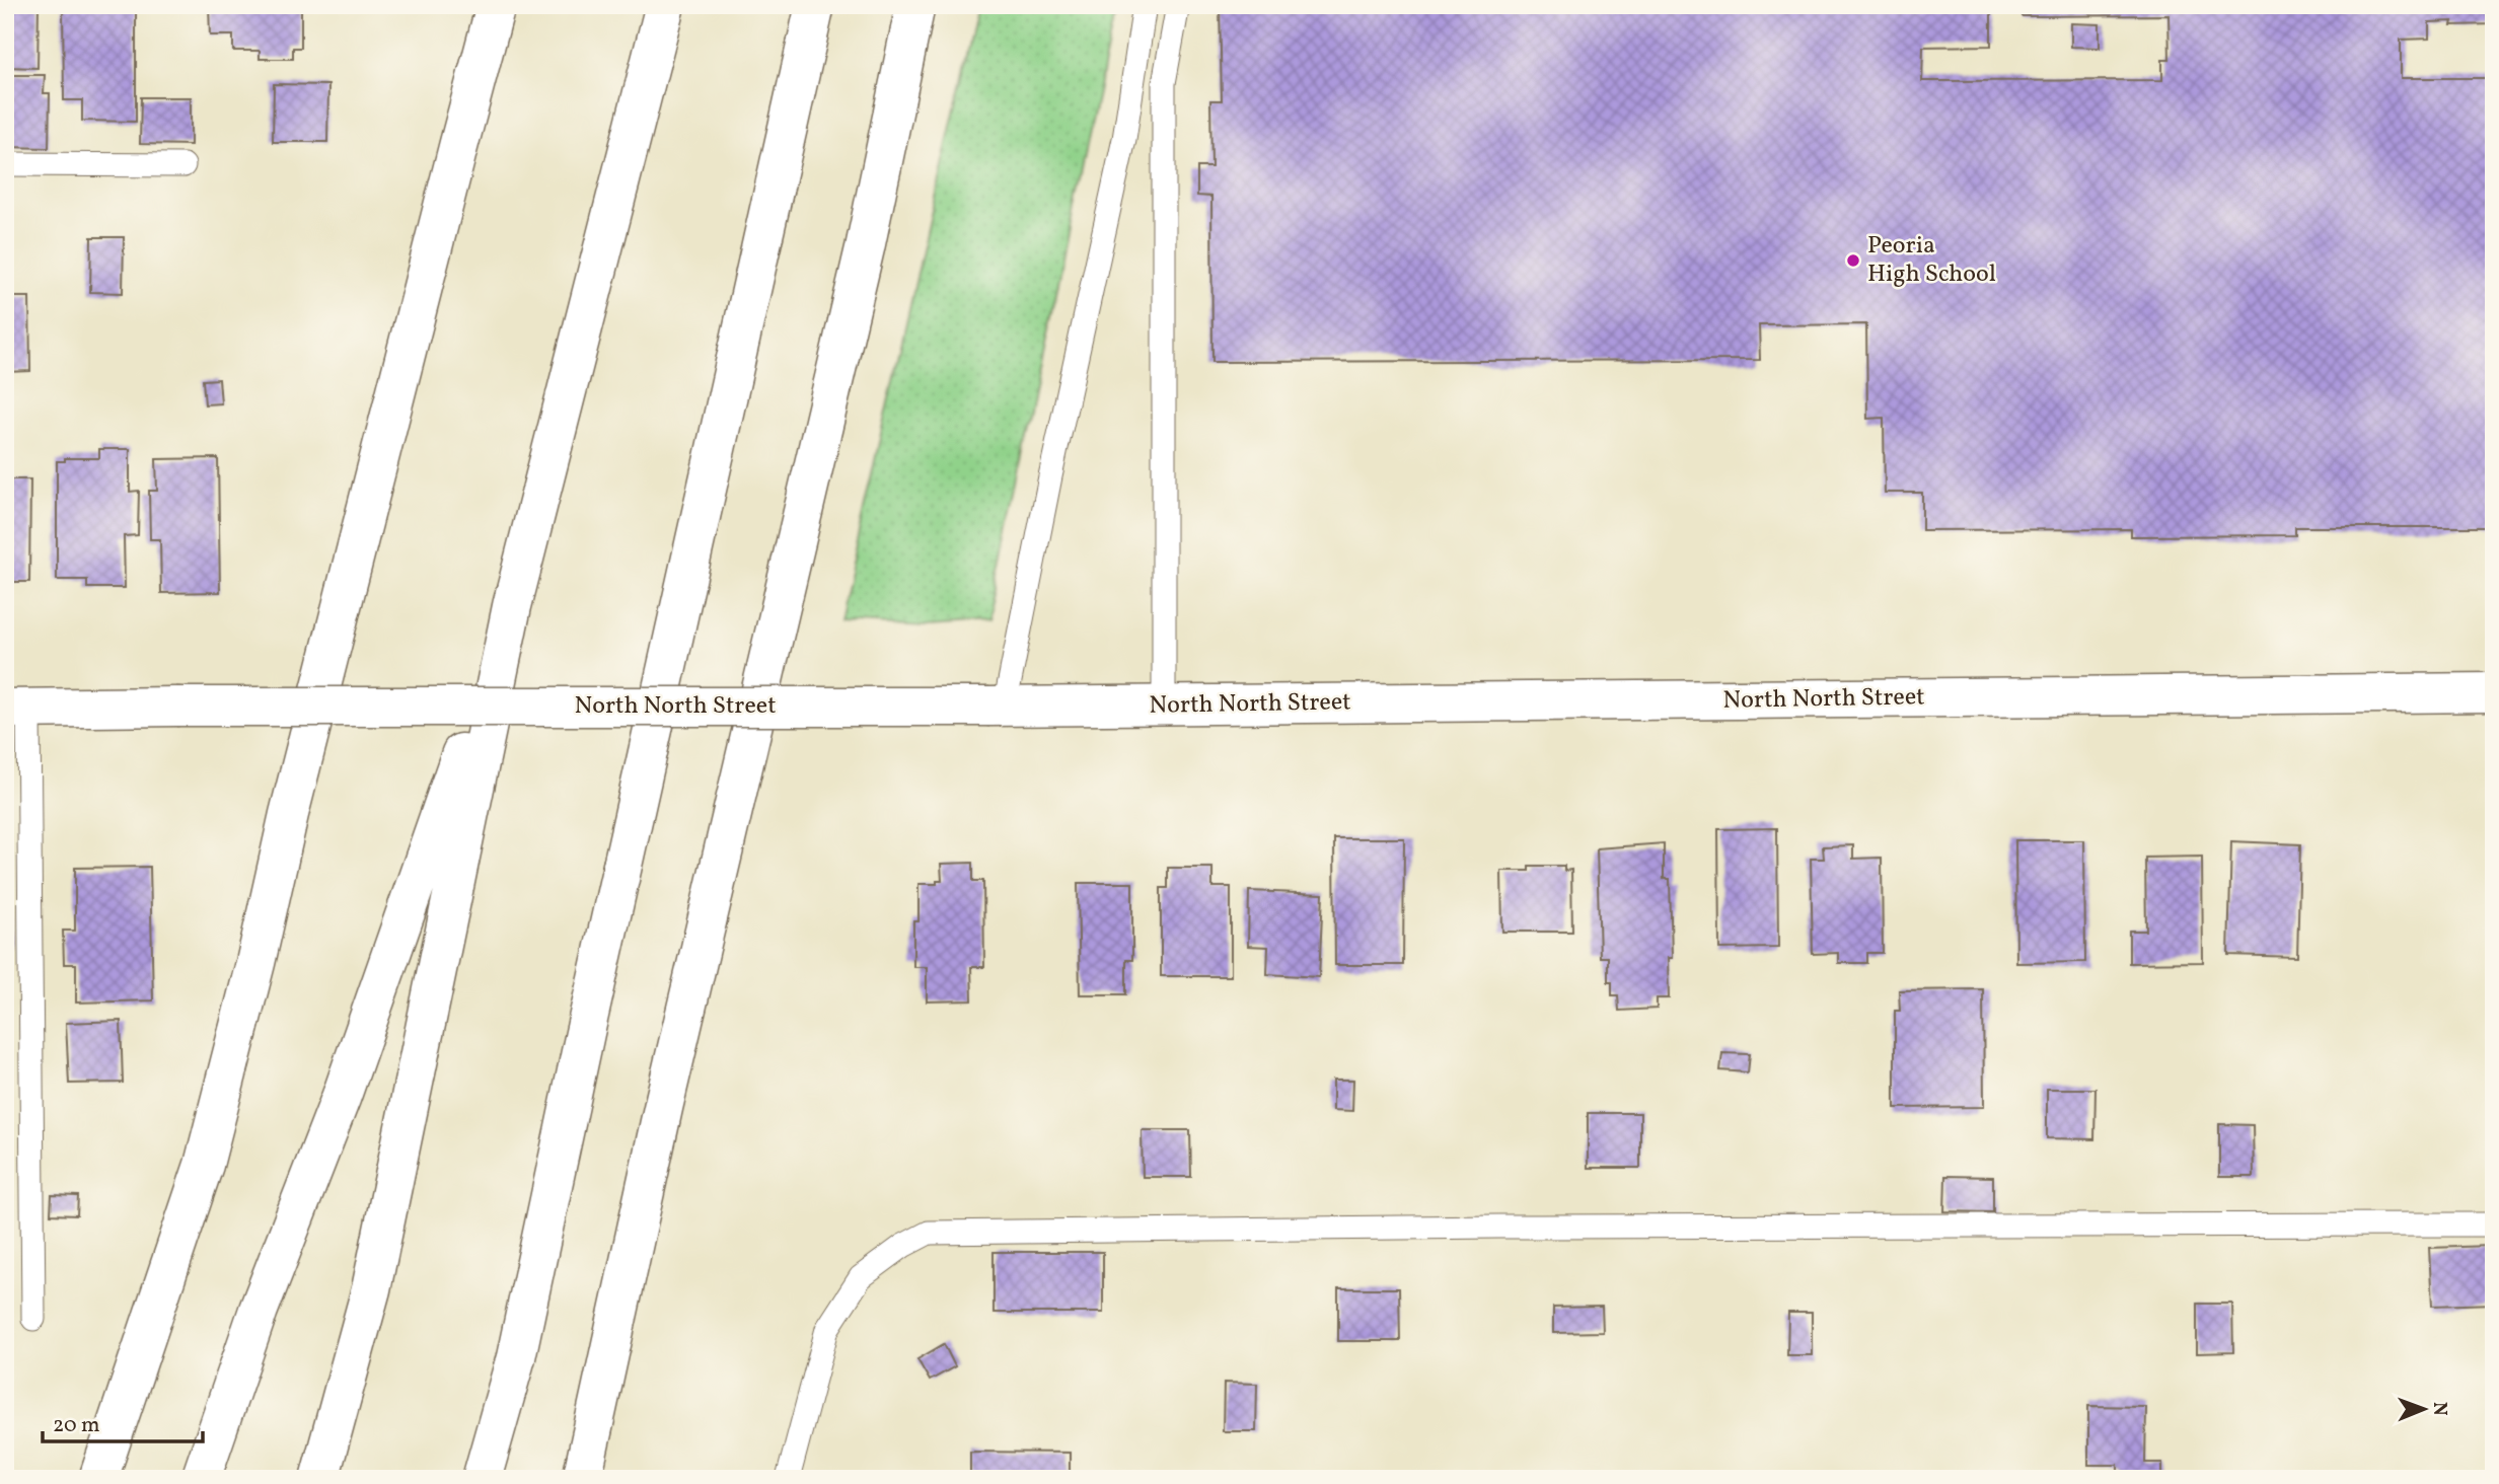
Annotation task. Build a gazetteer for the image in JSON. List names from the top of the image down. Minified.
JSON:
{"streets":{"main road":["North North Street"]},"places":["Peoria High School"],"scale_bar":"20 m","north":"right"}
